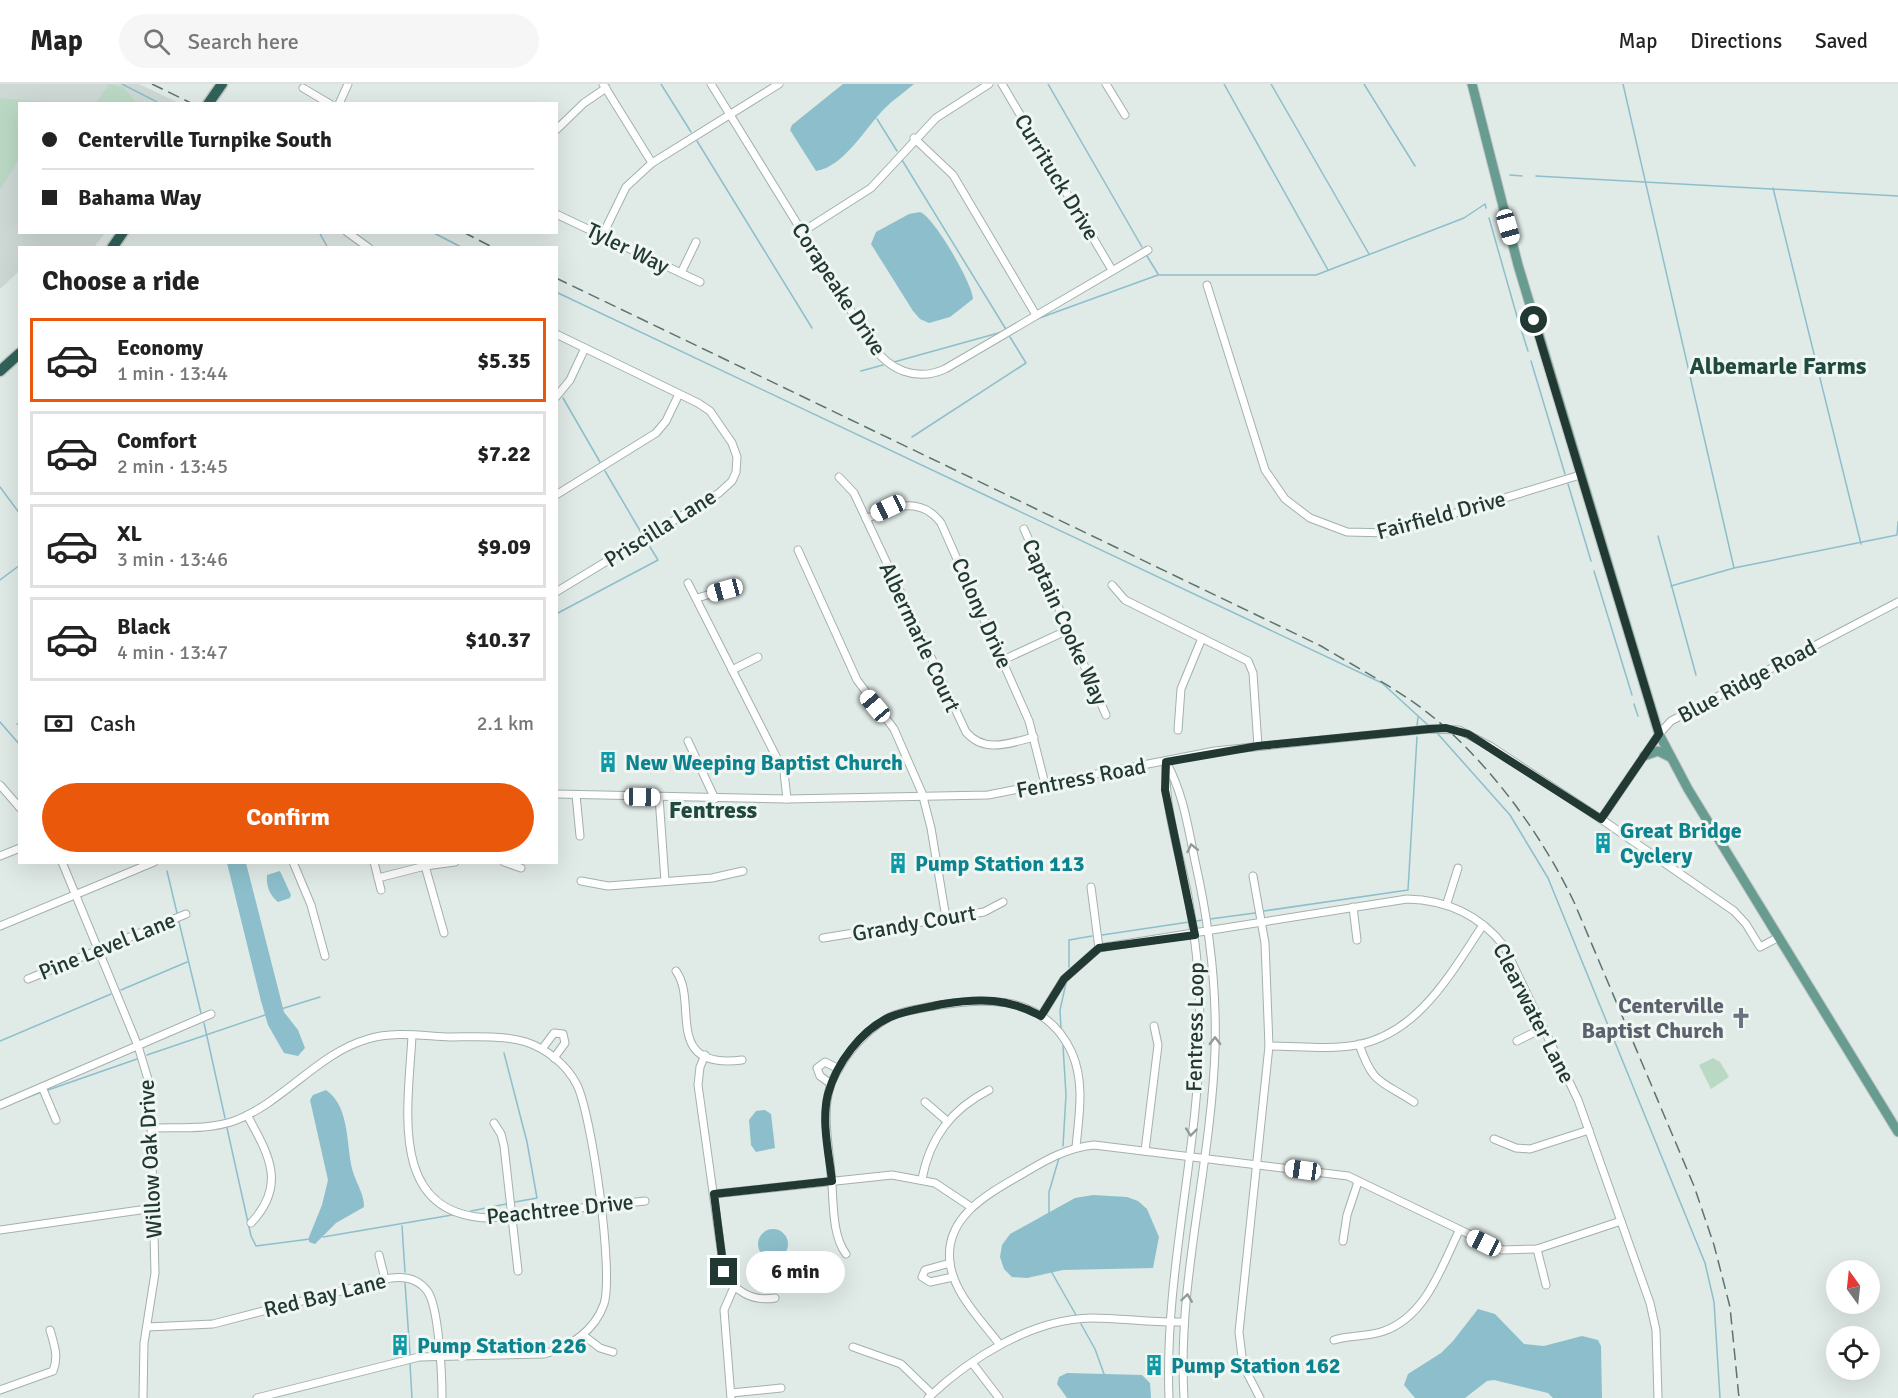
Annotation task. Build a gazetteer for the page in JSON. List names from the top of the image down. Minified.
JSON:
{"streets":{"street":["Currituck Drive","Tyler Way","Corapeake Drive","Fairfield Drive","Priscilla Lane","Colony Drive","Captain Cooke Way","Albermarle Court","Blue Ridge Road","Fentress Road","Grandy Court","Pine Level Lane","Clearwater Lane","Fentress Loop","Willow Oak Drive","Peachtree Drive","Red Bay Lane"]},"crossings":[["Currituck Drive","Corapeake Drive"],["Colony Drive","Albermarle Court"],["Colony Drive","Fentress Road"],["Blue Ridge Road","Fentress Road"],["Fentress Road","Fentress Loop"],["Pine Level Lane","Willow Oak Drive"],["Clearwater Lane","Fentress Loop"],["Willow Oak Drive","Red Bay Lane"]],"districts":["Albemarle Farms","Fentress"],"places":{"building":["New Weeping Baptist Church","Great Bridge Cyclery","Pump Station 113","Pump Station 226","Pump Station 162"],"church":["Centerville Baptist Church"]},"north":"top","page":{"header":"Map","search":"Search here","nav":["Map","Directions","Saved"],"banner":["Centerville Turnpike South","Bahama Way"],"heading":"Choose a ride","list":[{"name":"Economy","note":"1 min · 13:44","value":"$5.35"},{"name":"Comfort","note":"2 min · 13:45","value":"$7.22"},{"name":"XL","note":"3 min · 13:46","value":"$9.09"},{"name":"Black","note":"4 min · 13:47","value":"$10.37"}],"pay":["Cash","2.1 km"],"buttons":"Confirm","bubble":"6 min"}}
